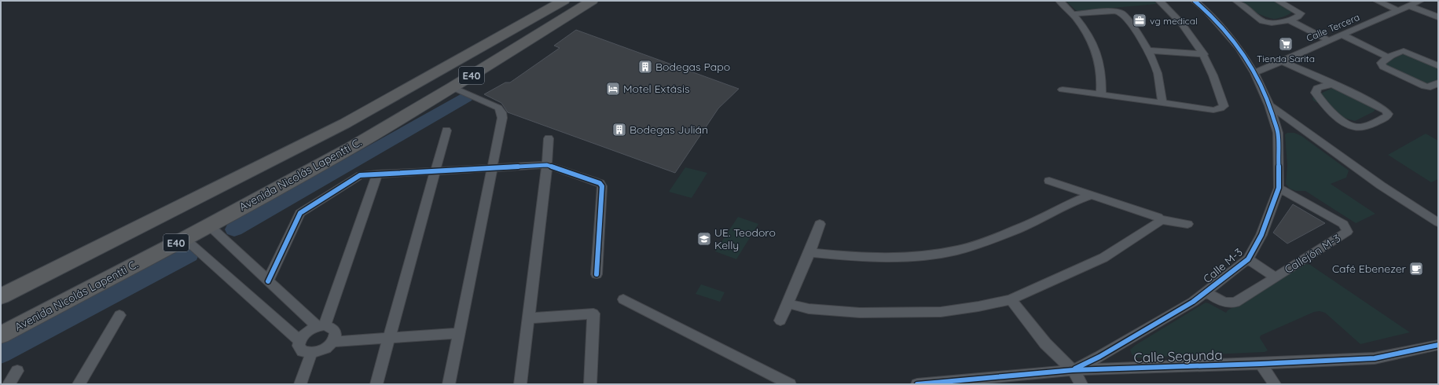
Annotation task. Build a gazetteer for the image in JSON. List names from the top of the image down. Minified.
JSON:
{"streets":{"highway":["E40","Avenida Nicolás Lapentti C."],"street":["Calle Tercera","Callejón M-3","Calle M-3","Calle Segunda"]},"crossings":[["Calle Tercera","Calle M-3"],["Callejón M-3","Calle M-3"],["Calle M-3","Calle Segunda"]],"places":{"office":["vg medical"],"supermarket":["Tienda Sarita"],"building":["Bodegas Papo","Bodegas Julián"],"hotel":["Motel Extásis"],"school or university":["UE. Teodoro Kelly"],"cafe":["Café Ebenezer"]}}
